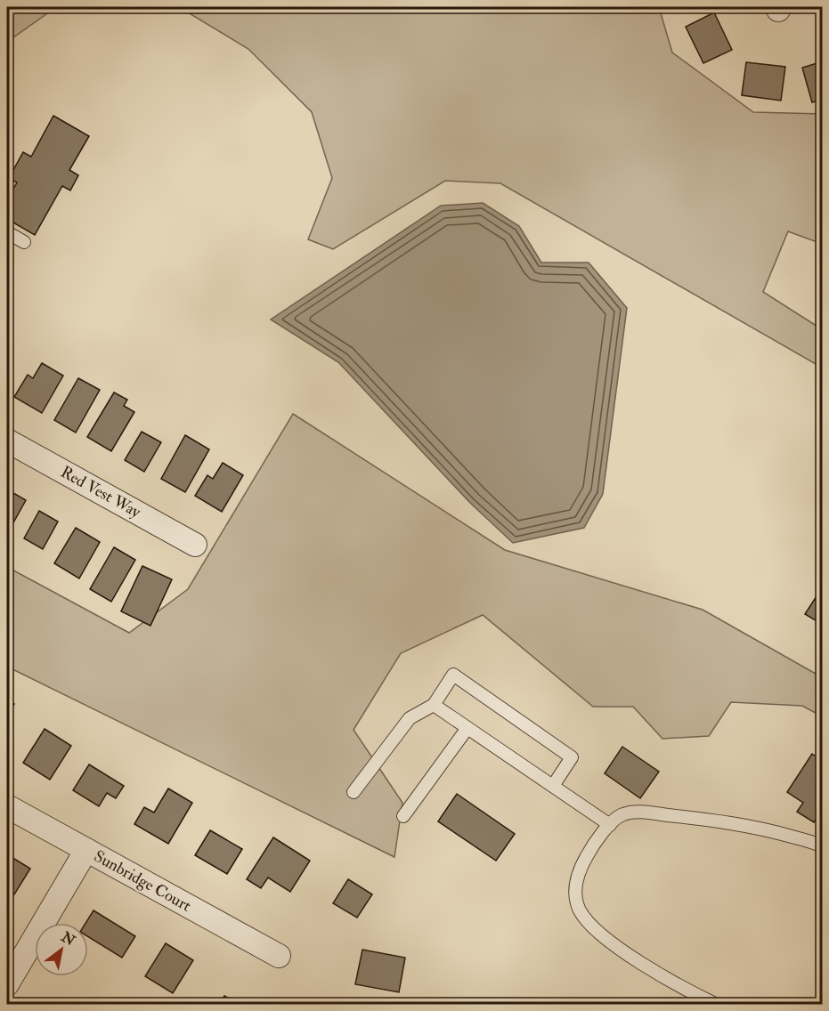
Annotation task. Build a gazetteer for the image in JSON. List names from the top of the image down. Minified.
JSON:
{"streets":{"street":["Red Vest Way","Sunbridge Court"]},"north":"top right"}
